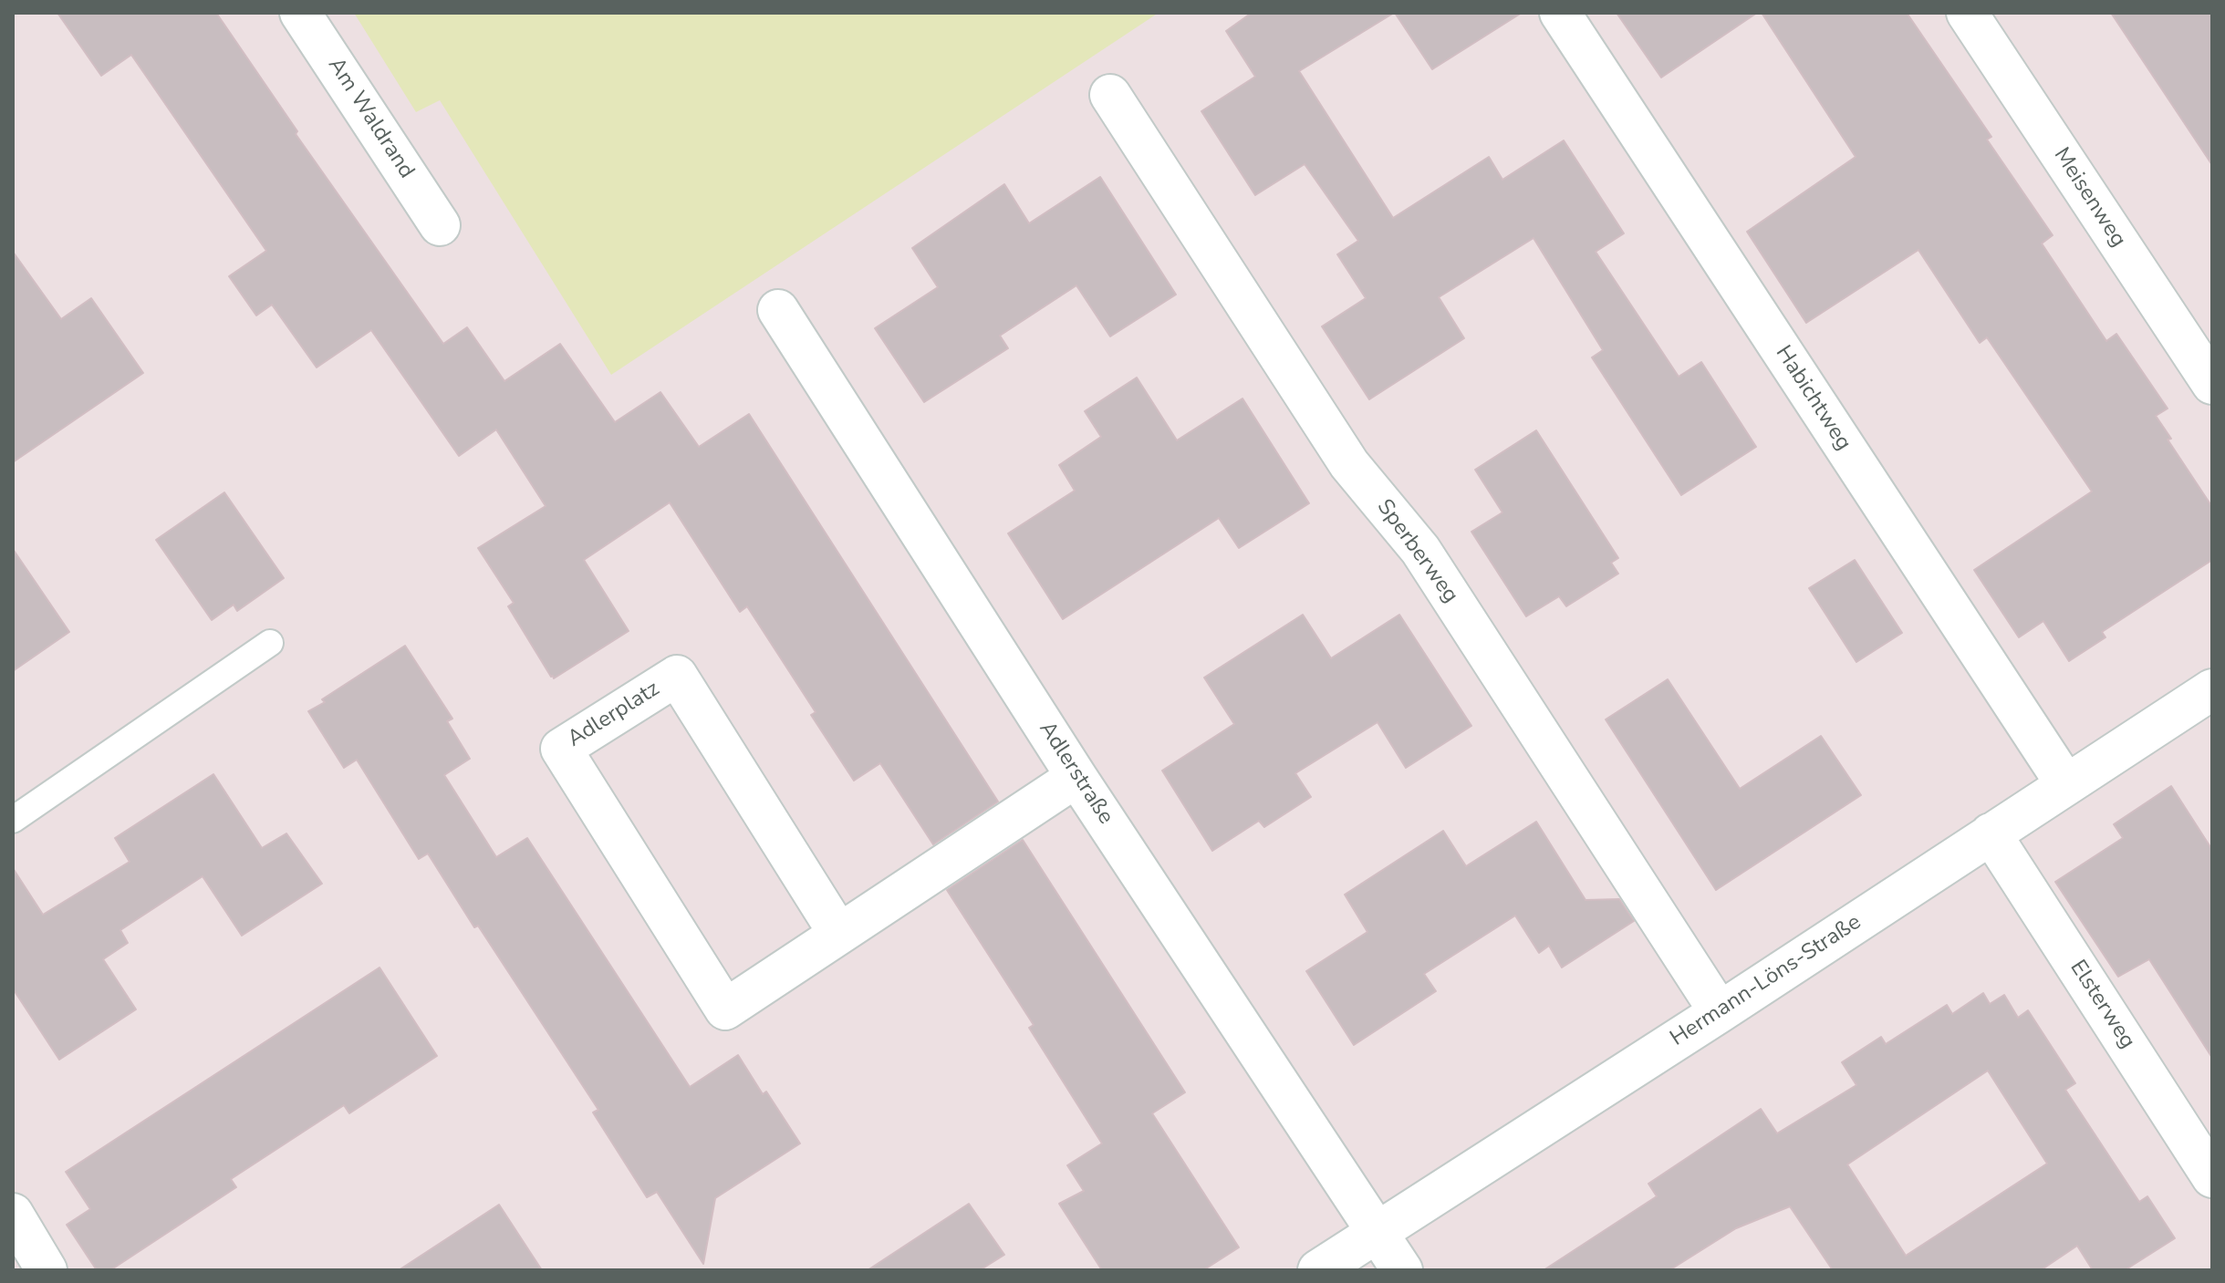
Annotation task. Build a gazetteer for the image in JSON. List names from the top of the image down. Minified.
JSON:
{"streets":{"street":["Am Waldrand","Meisenweg","Habichtweg","Sperberweg","Adlerplatz","Adlerstraße","Hermann-Löns-Straße","Elsterweg"]},"crossings":[["Habichtweg","Hermann-Löns-Straße"],["Sperberweg","Hermann-Löns-Straße"],["Adlerplatz","Adlerstraße"],["Adlerstraße","Hermann-Löns-Straße"],["Hermann-Löns-Straße","Elsterweg"]]}
